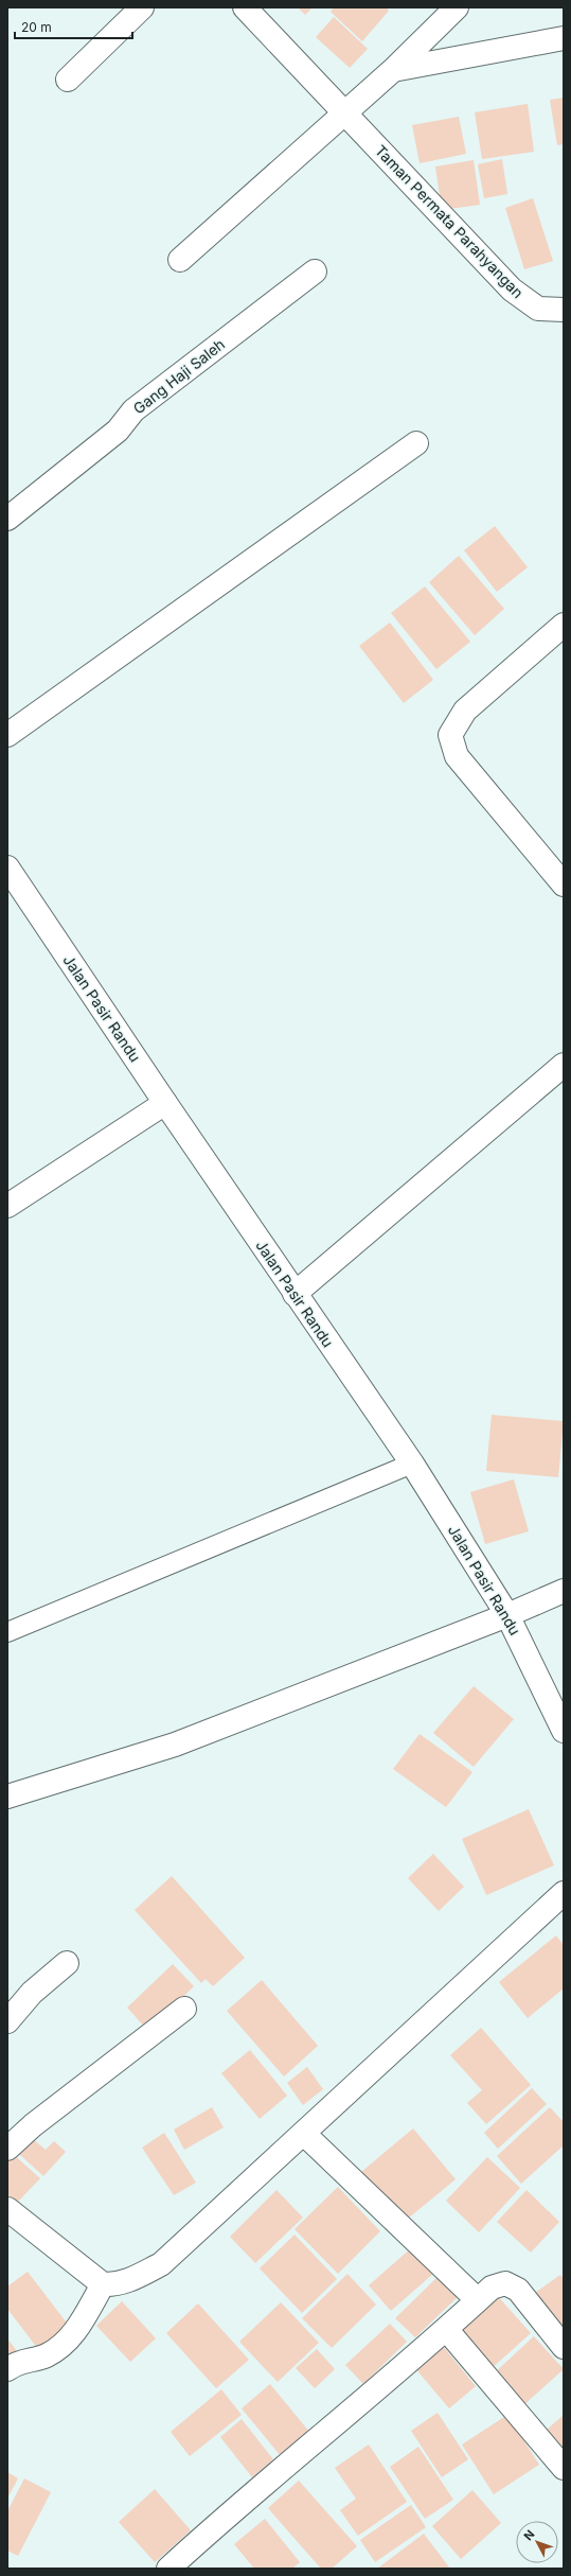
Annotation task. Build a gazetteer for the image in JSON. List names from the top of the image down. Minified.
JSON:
{"streets":{"street":["Taman Permata Parahyangan","Gang Haji Saleh","Jalan Pasir Randu"]},"scale_bar":"20 m","north":"top left"}
